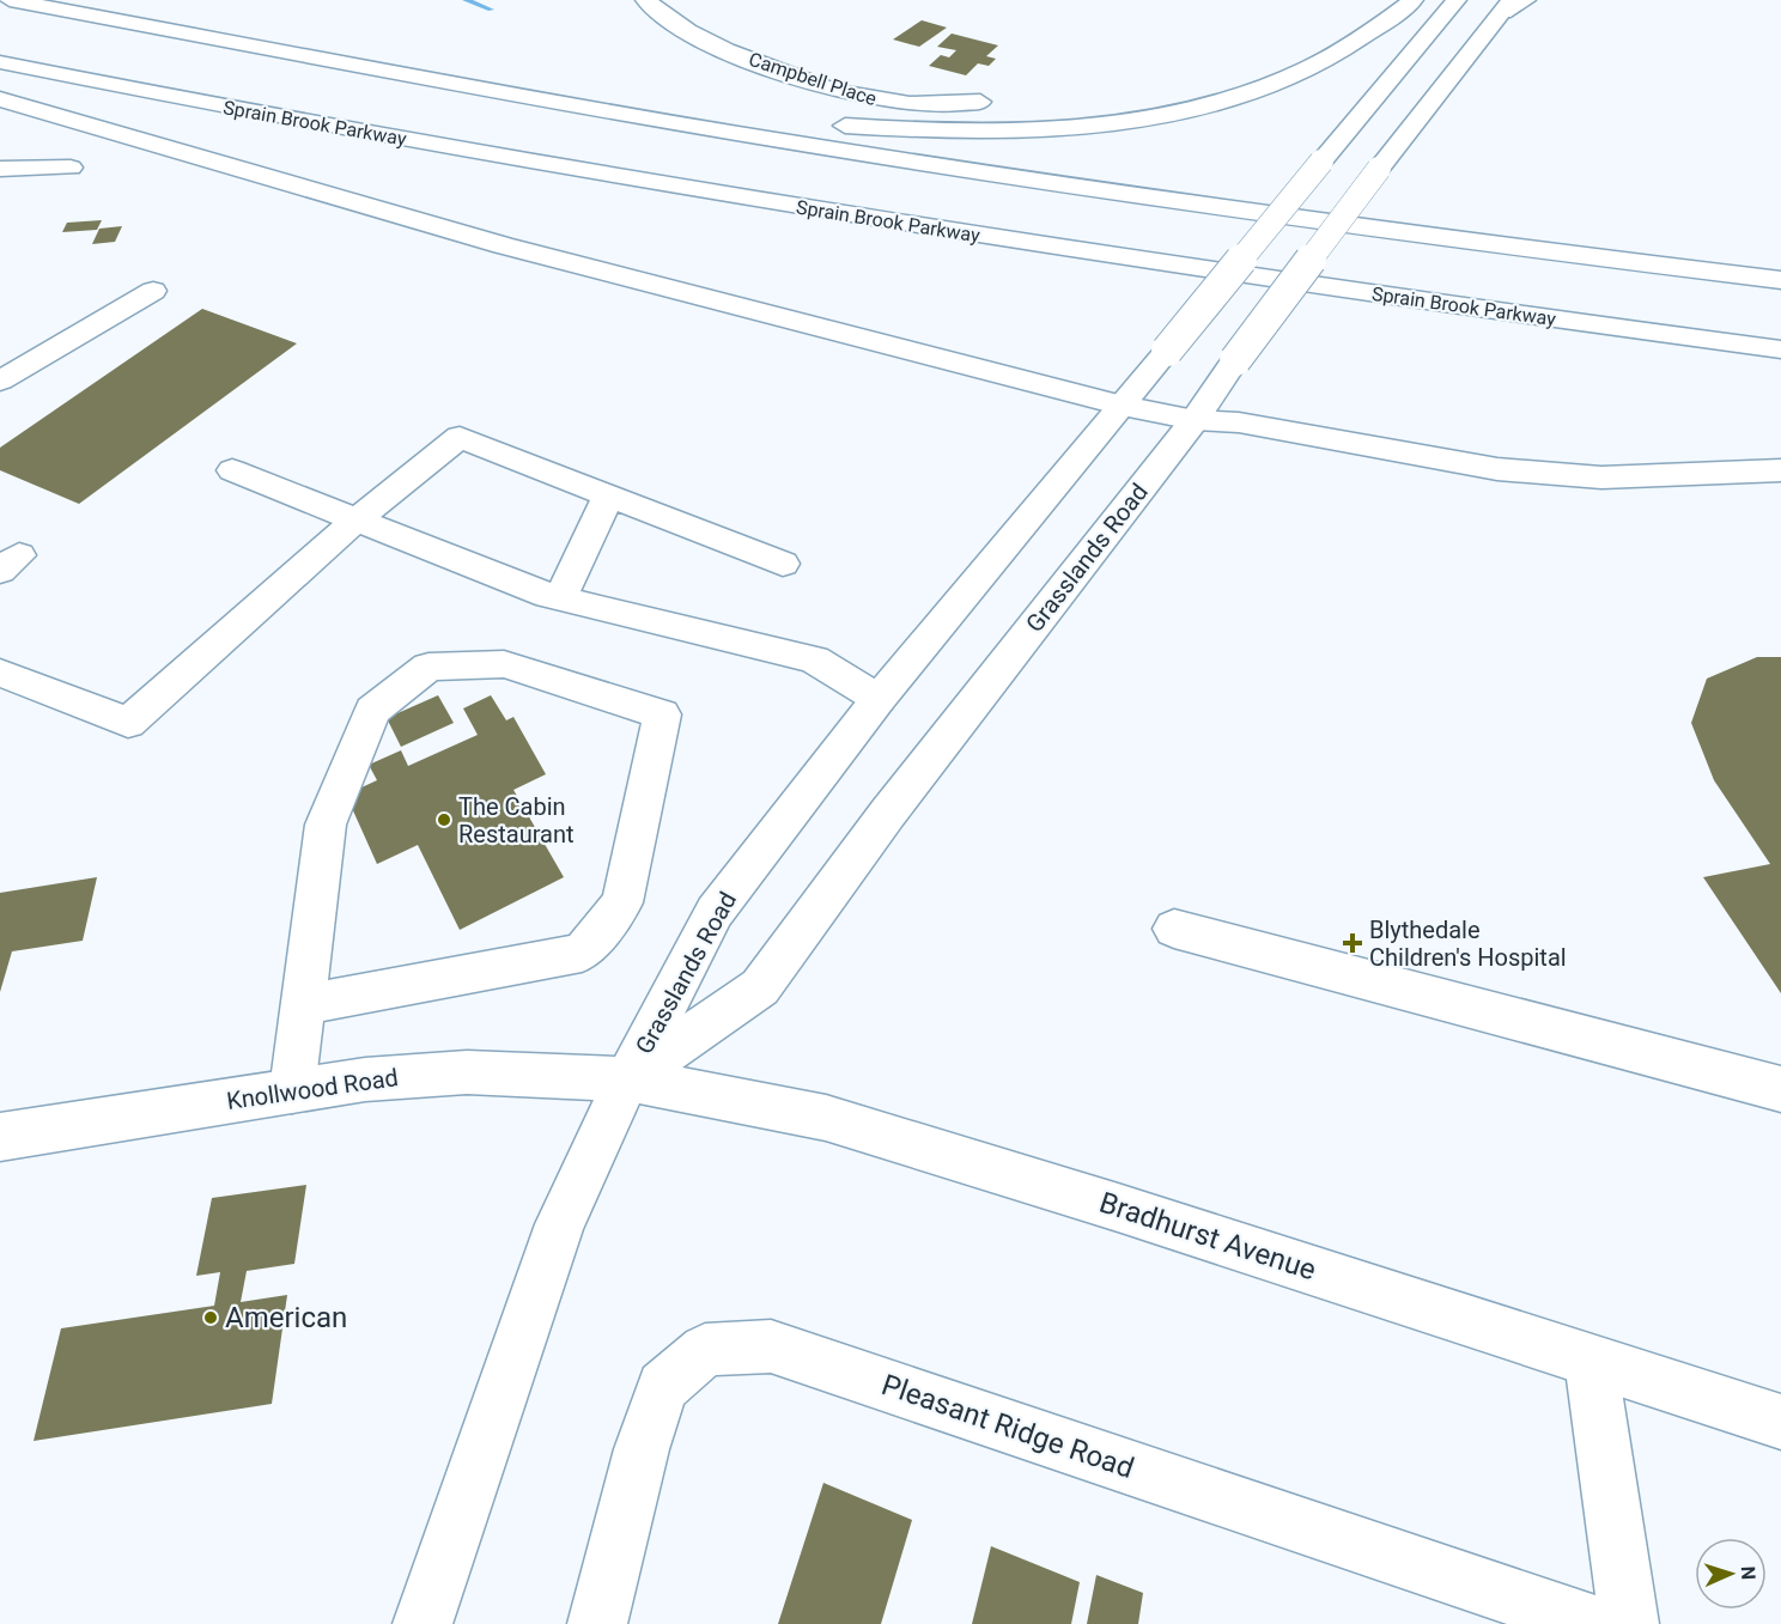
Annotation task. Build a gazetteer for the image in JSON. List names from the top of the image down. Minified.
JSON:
{"streets":{"main road":["Campbell Place","Sprain Brook Parkway","Grasslands Road","Knollwood Road","Bradhurst Avenue","Pleasant Ridge Road"]},"crossings":[["Grasslands Road","Knollwood Road"],["Grasslands Road","Bradhurst Avenue"],["Knollwood Road","Bradhurst Avenue"]],"places":{"other":["The Cabin Restaurant","American"],"health":["Blythedale Children's Hospital"]},"north":"right"}
